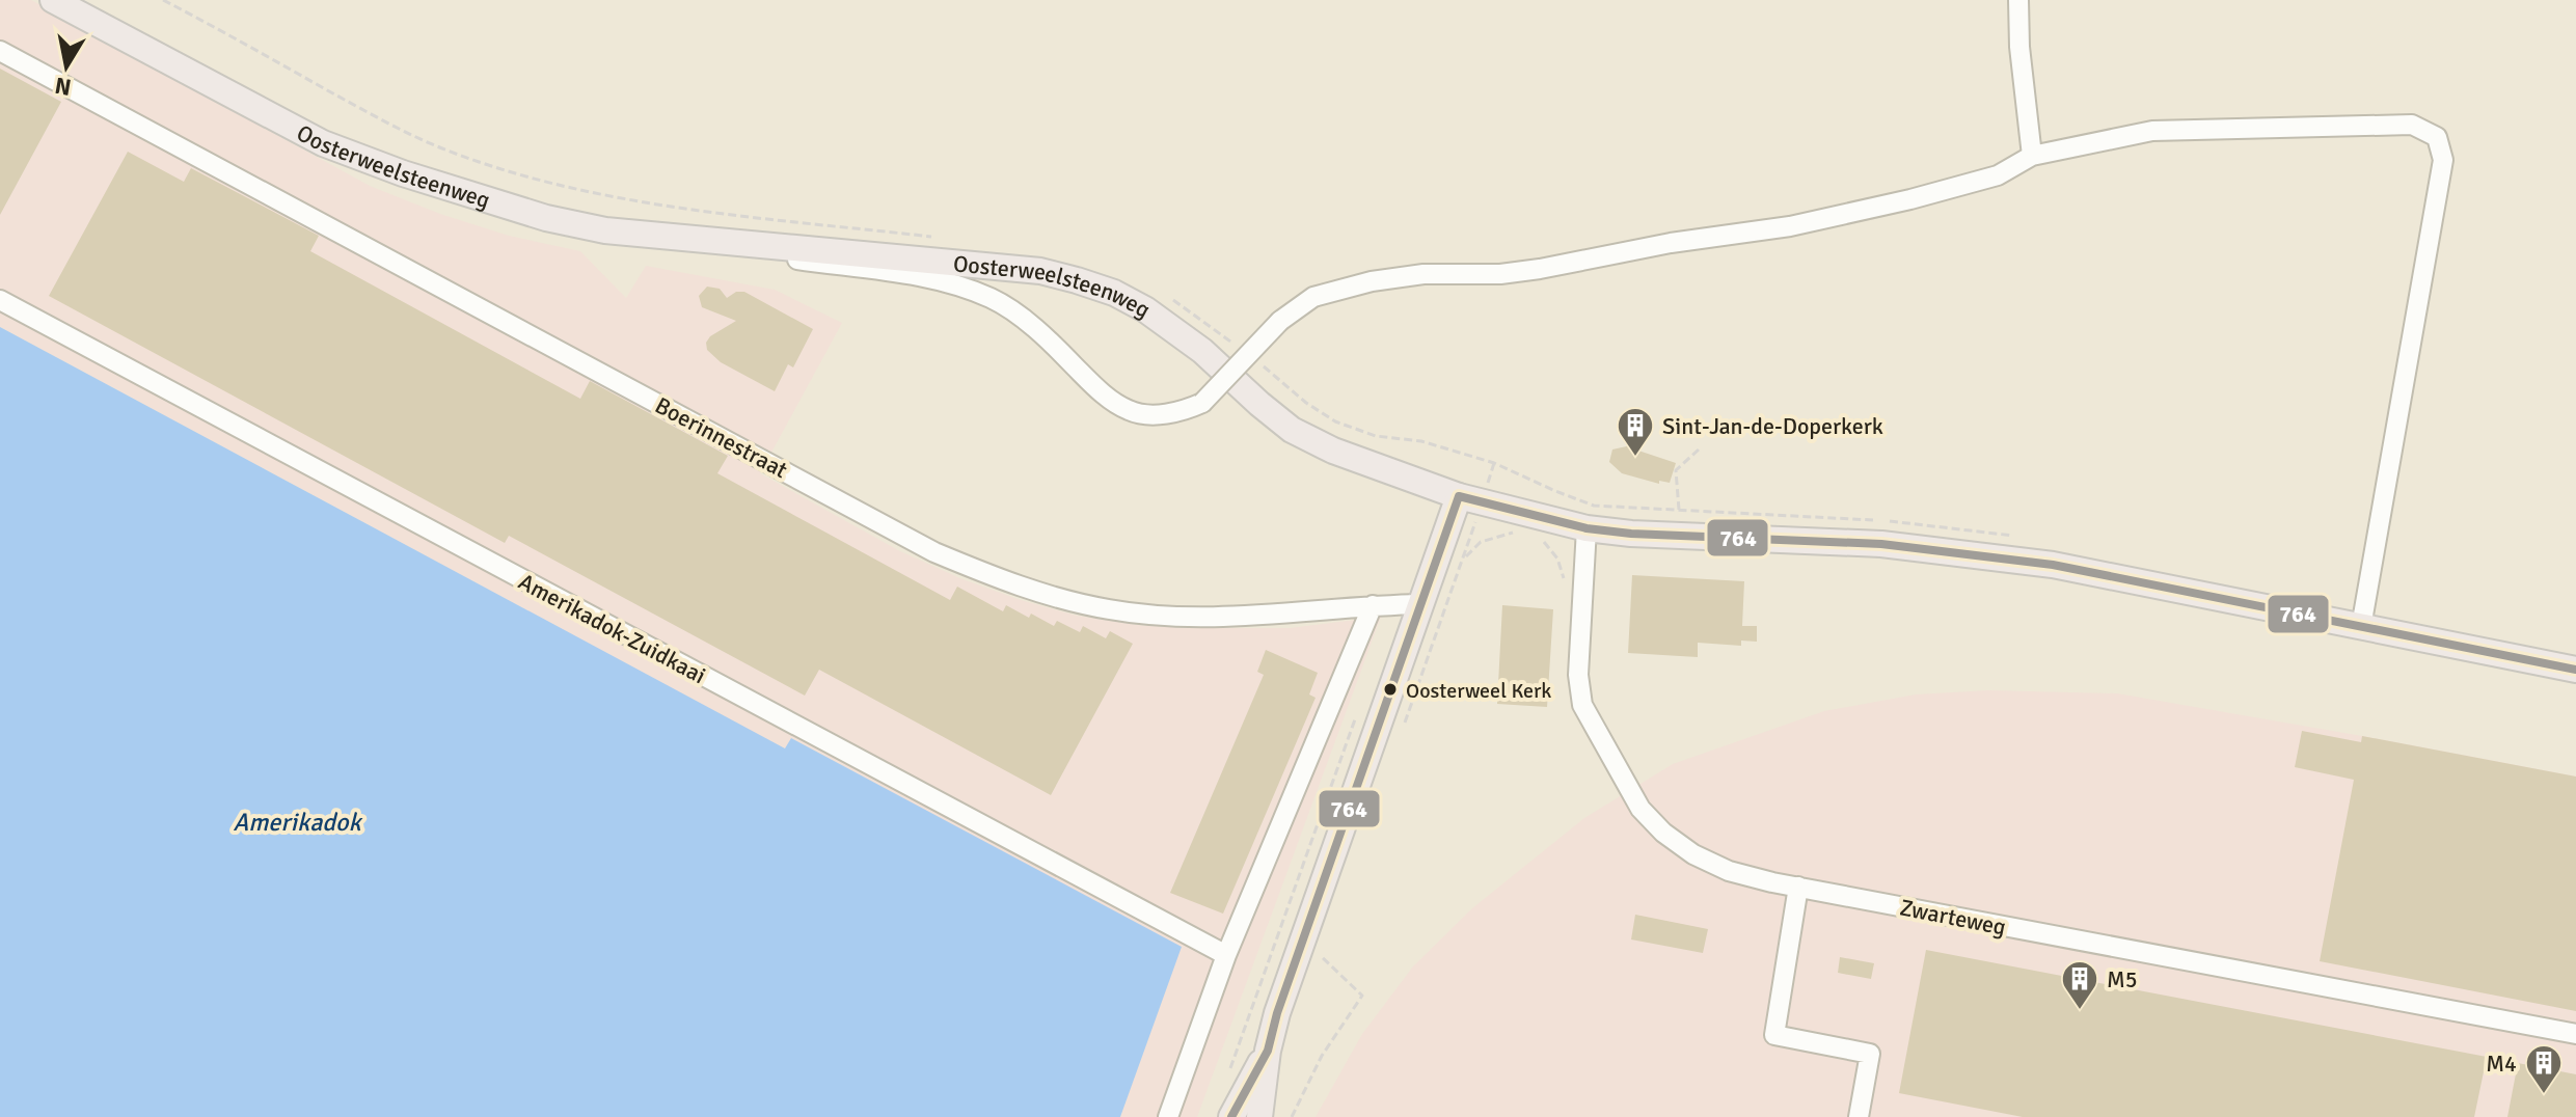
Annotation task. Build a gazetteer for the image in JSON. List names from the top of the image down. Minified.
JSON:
{"streets":{"main road":["Oosterweelsteenweg"],"street":["Boerinnestraat","Amerikadok-Zuidkaai","Zwarteweg"]},"crossings":[["Oosterweelsteenweg","Zwarteweg"]],"water":["Amerikadok"],"places":{"building":["Sint-Jan-de-Doperkerk","M5","M4"],"other":["Oosterweel Kerk"]},"lines":["transit line 764"],"north":"bottom"}
